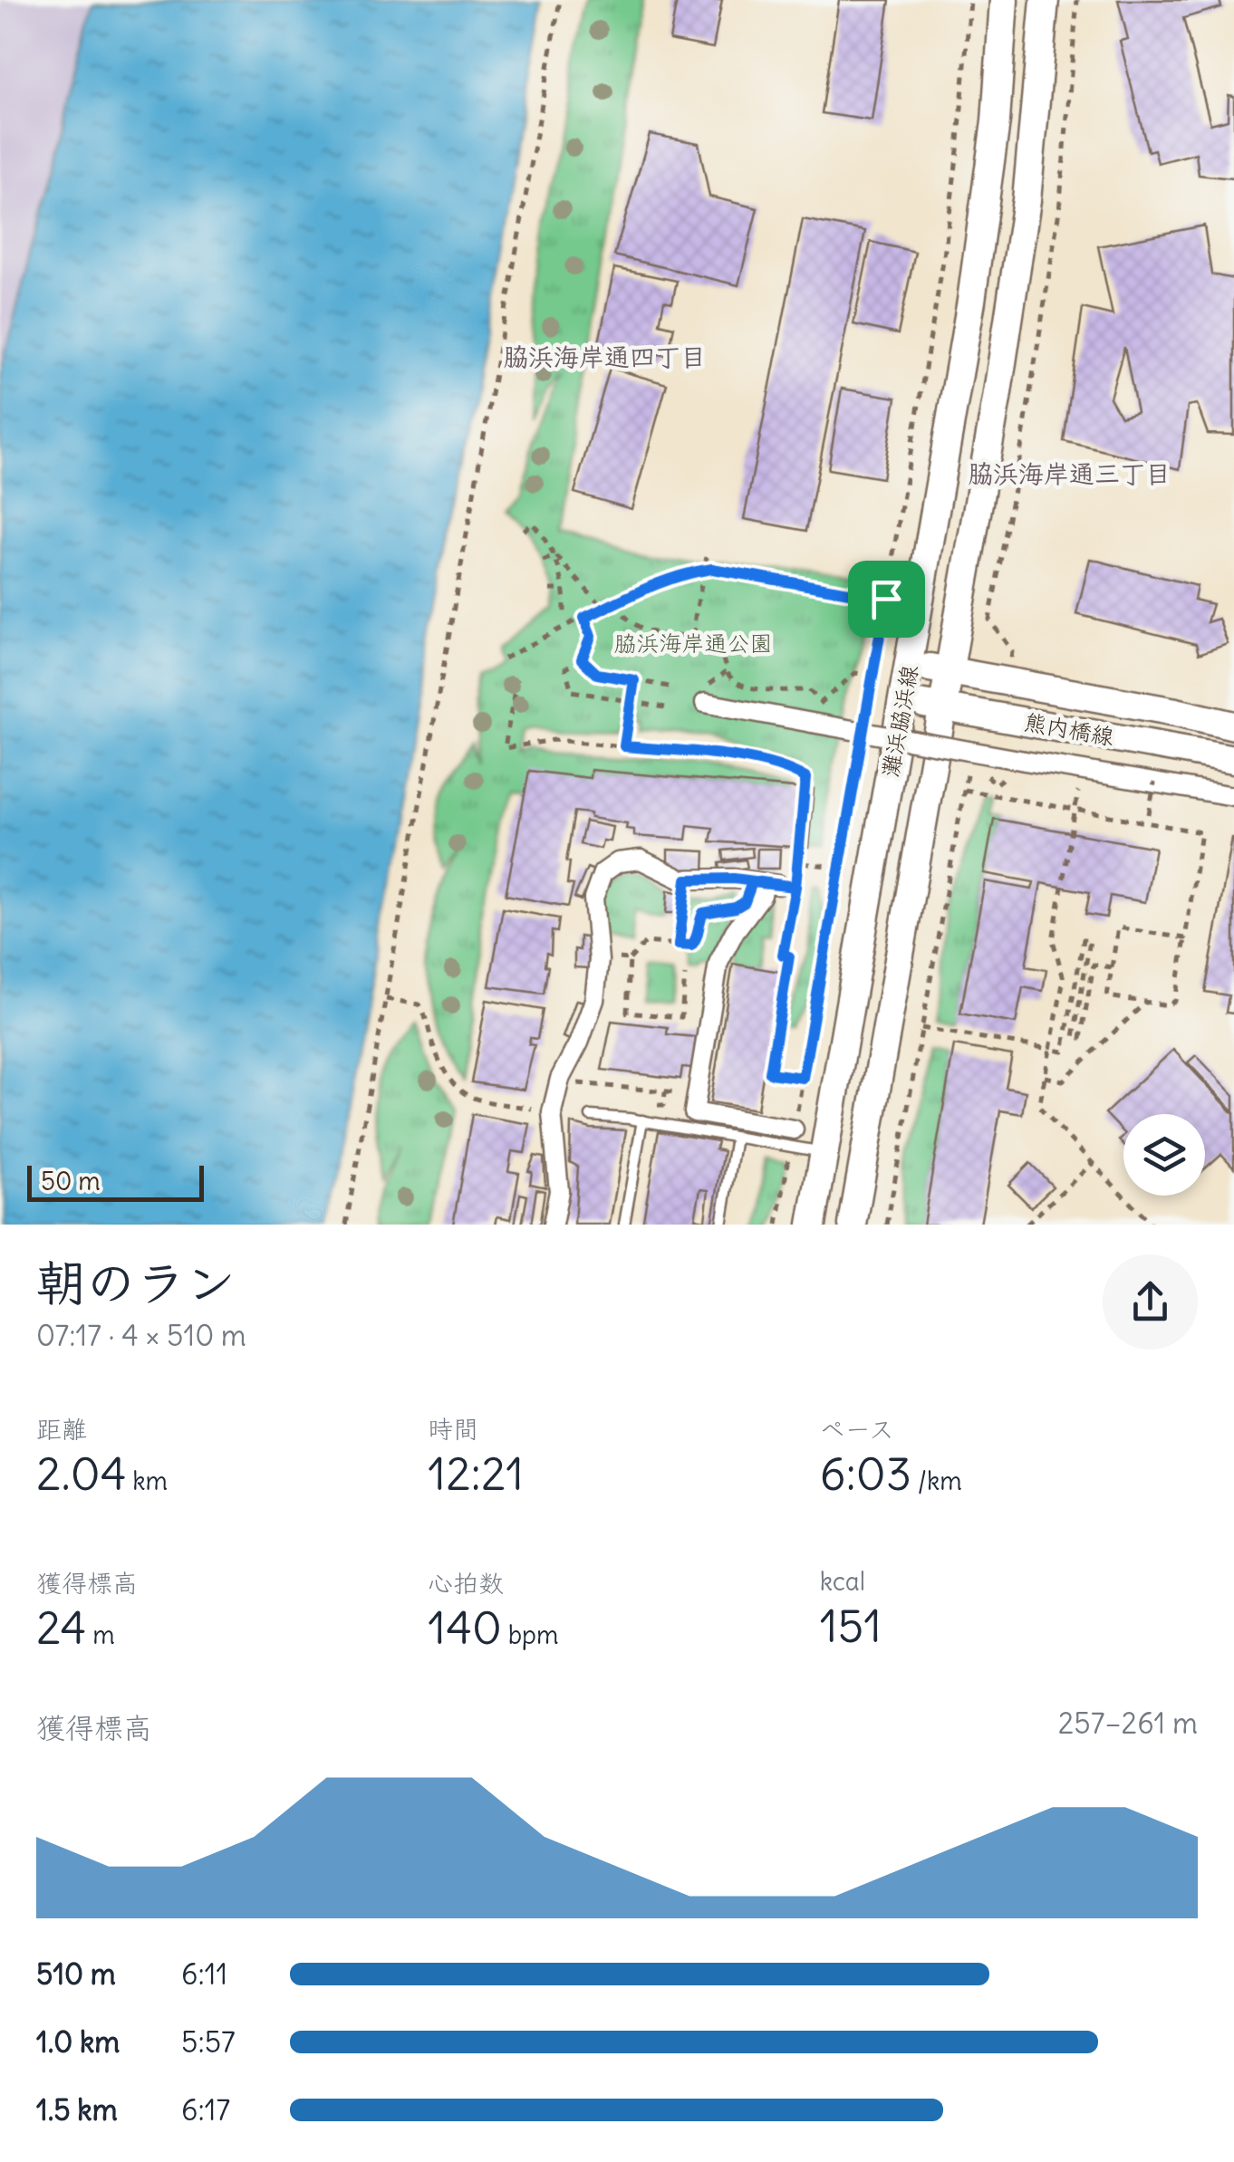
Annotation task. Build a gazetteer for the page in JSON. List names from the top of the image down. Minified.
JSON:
{"streets":{"street":["灘浜脇浜線","熊内橋線"]},"crossings":[["灘浜脇浜線","熊内橋線"]],"districts":["脇浜海岸通四丁目","脇浜海岸通三丁目"],"parks":["脇浜海岸通公園"],"scale_bar":"50 m","page":{"scale":"50 m","heading":["朝のラン","07:17 · 4 × 510 m"],"stats":[["距離","2.04 km"],["時間","12:21"],["ペース","6:03 /km"],["獲得標高","24 m"],["心拍数","140 bpm"],["kcal","151"]],"chart":["獲得標高","257–261 m"],"list":[{"name":"510 m","note":"6:11"},{"name":"1.0 km","note":"5:57"},{"name":"1.5 km","note":"6:17"}]}}
